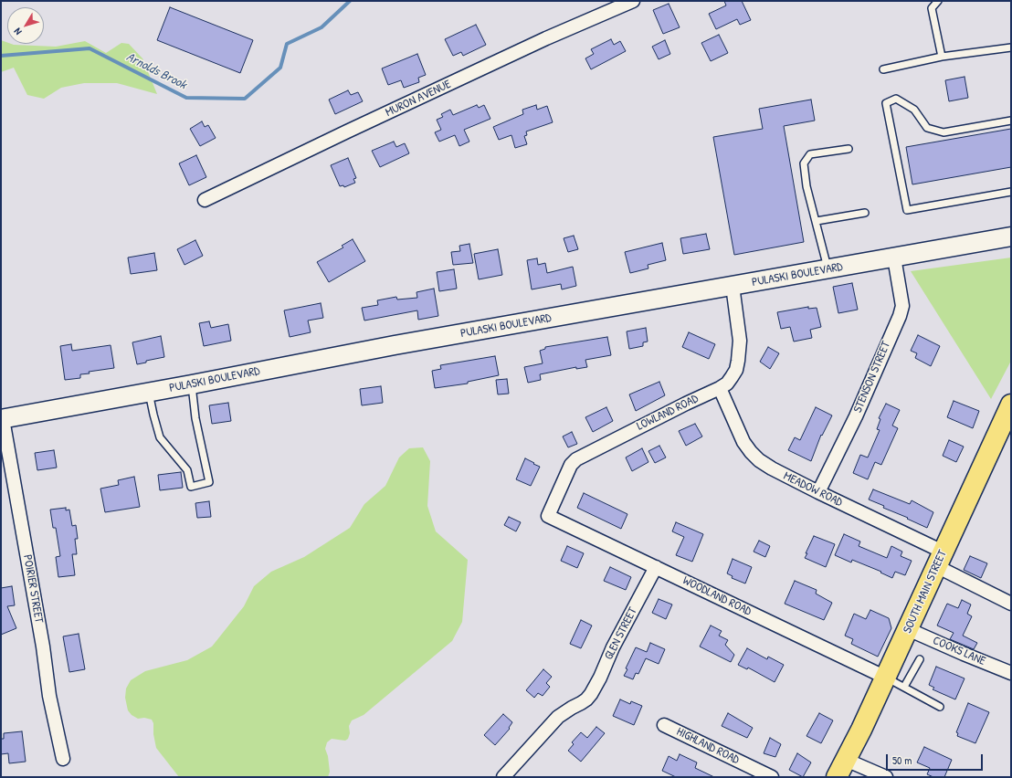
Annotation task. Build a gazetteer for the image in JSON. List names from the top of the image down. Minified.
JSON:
{"streets":{"main road":["PULASKI BOULEVARD","SOUTH MAIN STREET"],"street":["MURON AVENUE","STENSON STREET","LOWLAND ROAD","MEADOW ROAD","POIRIER STREET","WOODLAND ROAD","GLEN STREET","COOKS LANE","HIGHLAND ROAD"]},"crossings":[["PULASKI BOULEVARD","STENSON STREET"],["PULASKI BOULEVARD","LOWLAND ROAD"],["PULASKI BOULEVARD","POIRIER STREET"],["STENSON STREET","MEADOW ROAD"],["LOWLAND ROAD","MEADOW ROAD"],["LOWLAND ROAD","WOODLAND ROAD"],["MEADOW ROAD","SOUTH MAIN STREET"],["SOUTH MAIN STREET","WOODLAND ROAD"],["SOUTH MAIN STREET","COOKS LANE"],["WOODLAND ROAD","GLEN STREET"]],"water":["Arnolds Brook"],"scale_bar":"50 m","north":"bottom left"}
